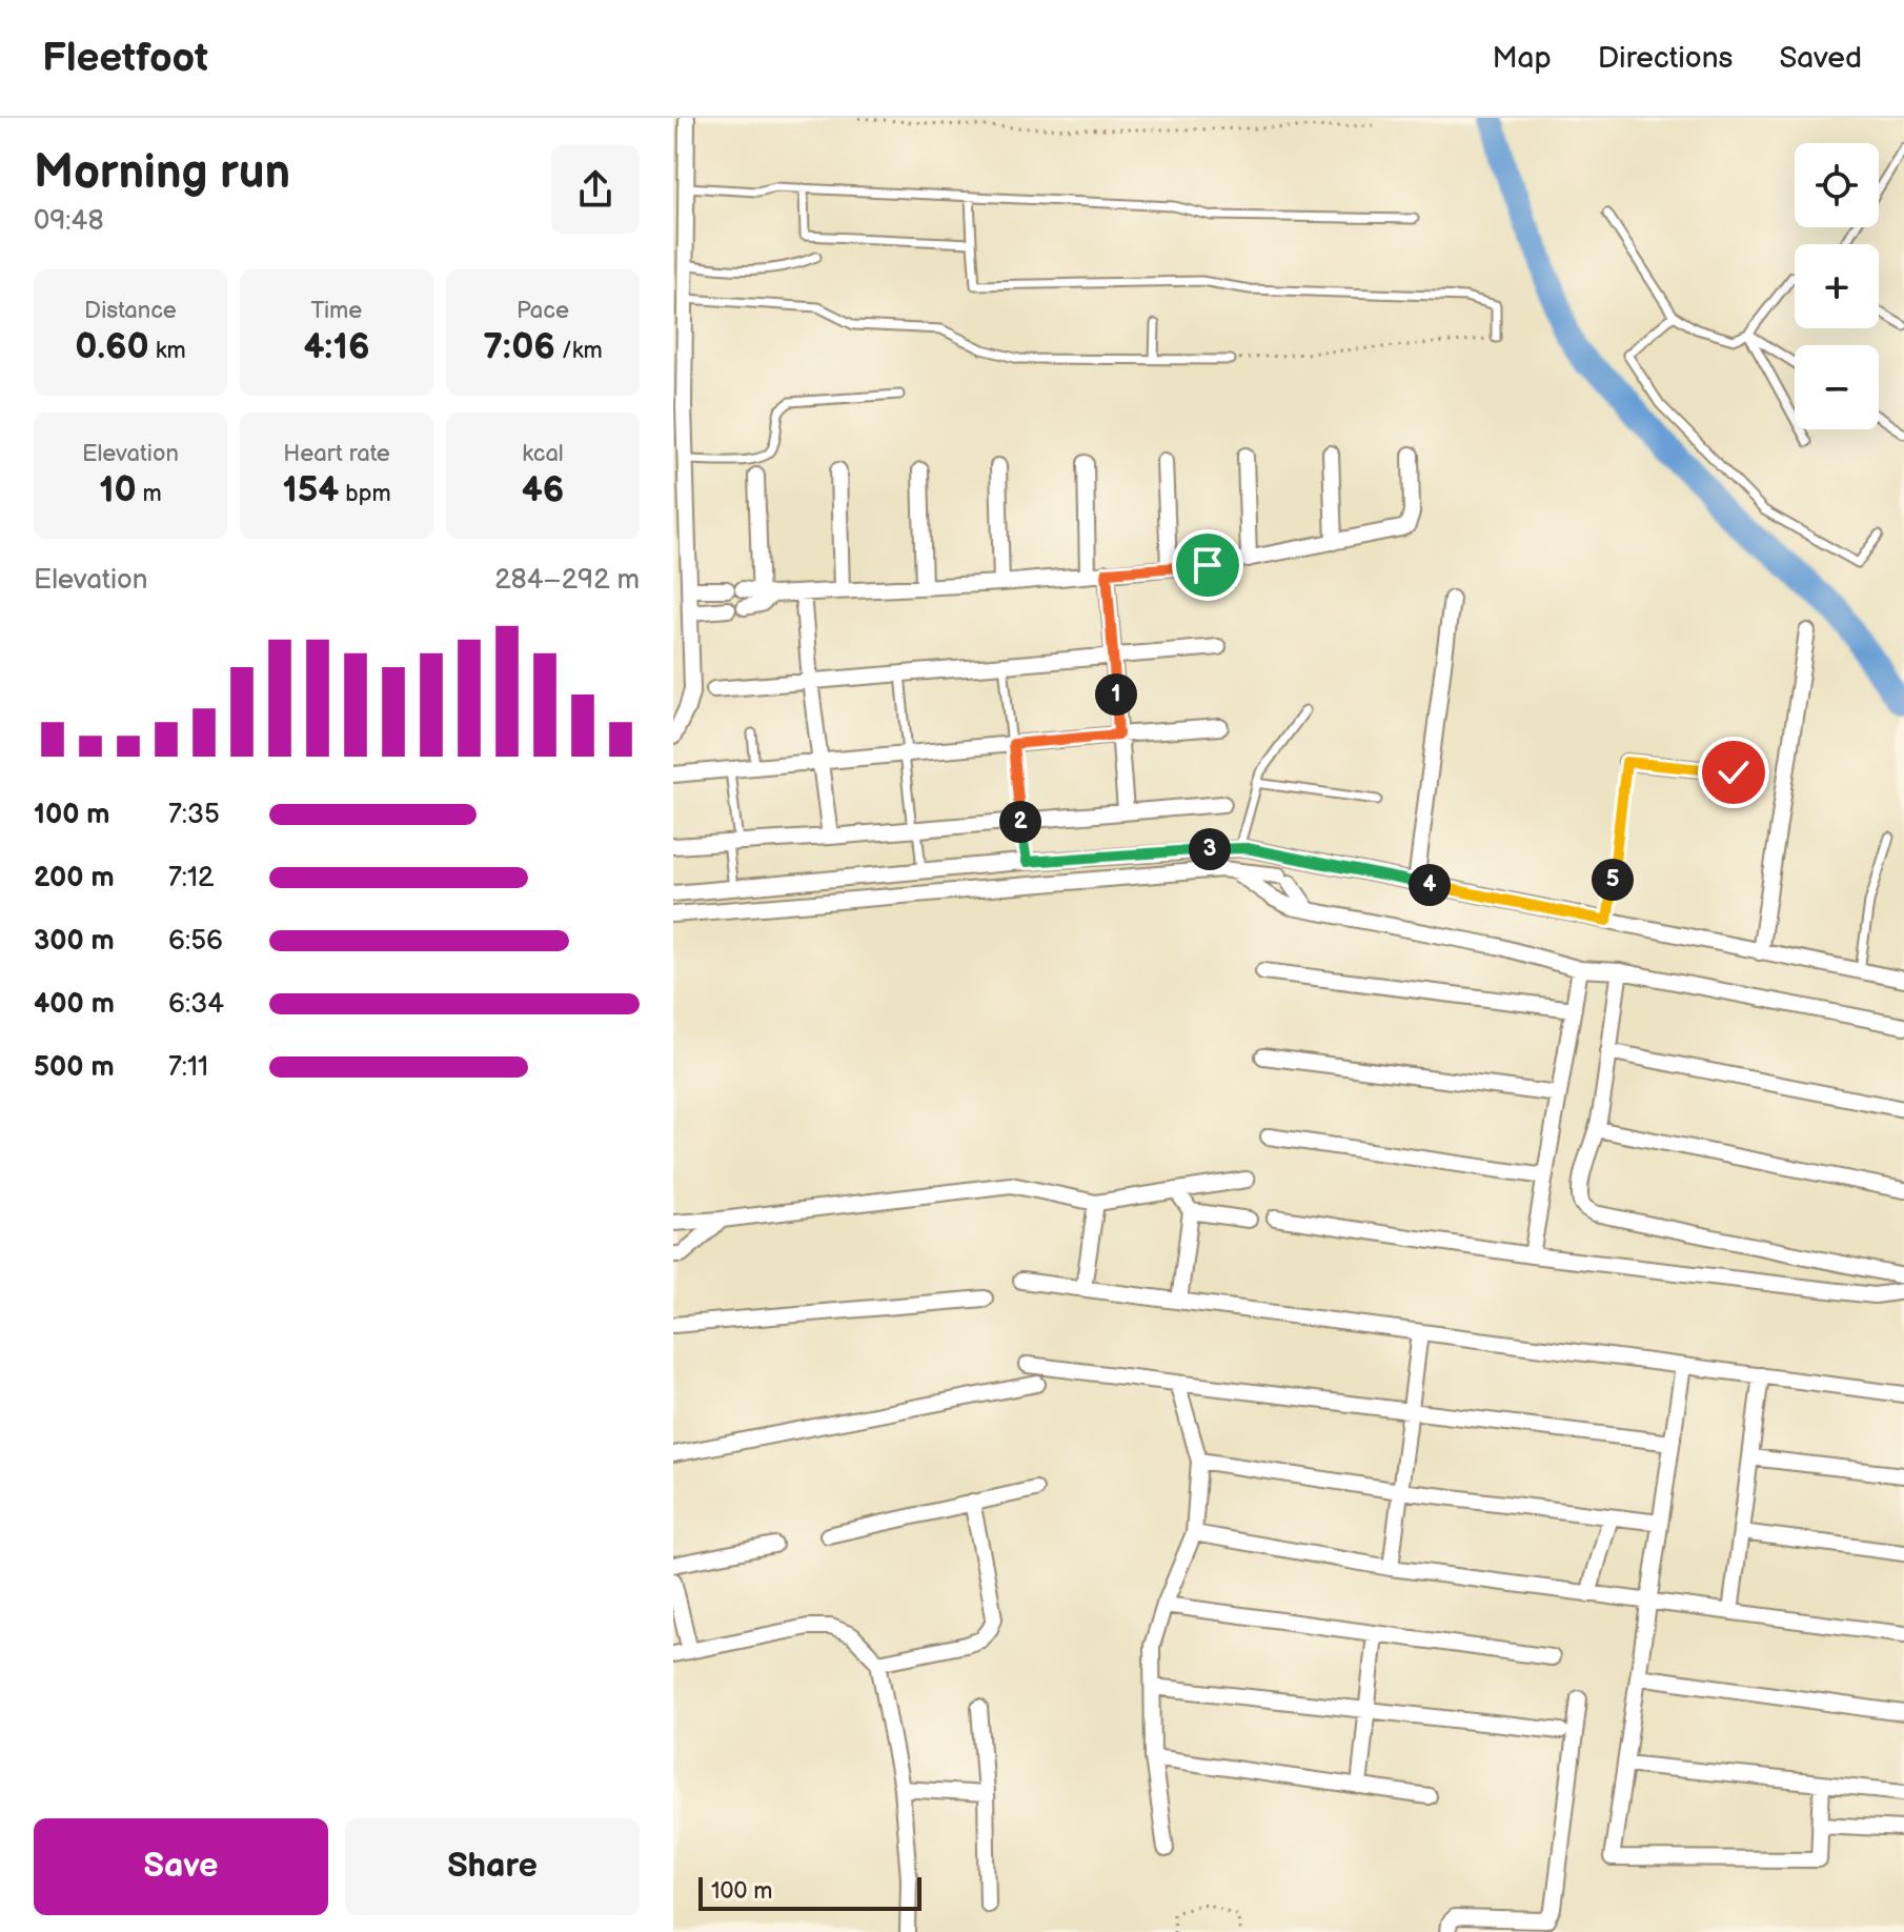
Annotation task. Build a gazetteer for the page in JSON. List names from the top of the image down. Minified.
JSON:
{"scale_bar":"100 m","page":{"header":"Fleetfoot","nav":["Map","Directions","Saved"],"heading":["Morning run","09:48"],"map_buttons":["+","−"],"stats":[["Distance","0.60 km"],["Time","4:16"],["Pace","7:06 /km"],["Elevation","10 m"],["Heart rate","154 bpm"],["kcal","46"]],"chart":["Elevation","284–292 m"],"pins":["1","2","3","5","4"],"list":[{"name":"100 m","note":"7:35"},{"name":"200 m","note":"7:12"},{"name":"300 m","note":"6:56"},{"name":"400 m","note":"6:34"},{"name":"500 m","note":"7:11"}],"buttons":["Save","Share"],"scale":"100 m"}}
